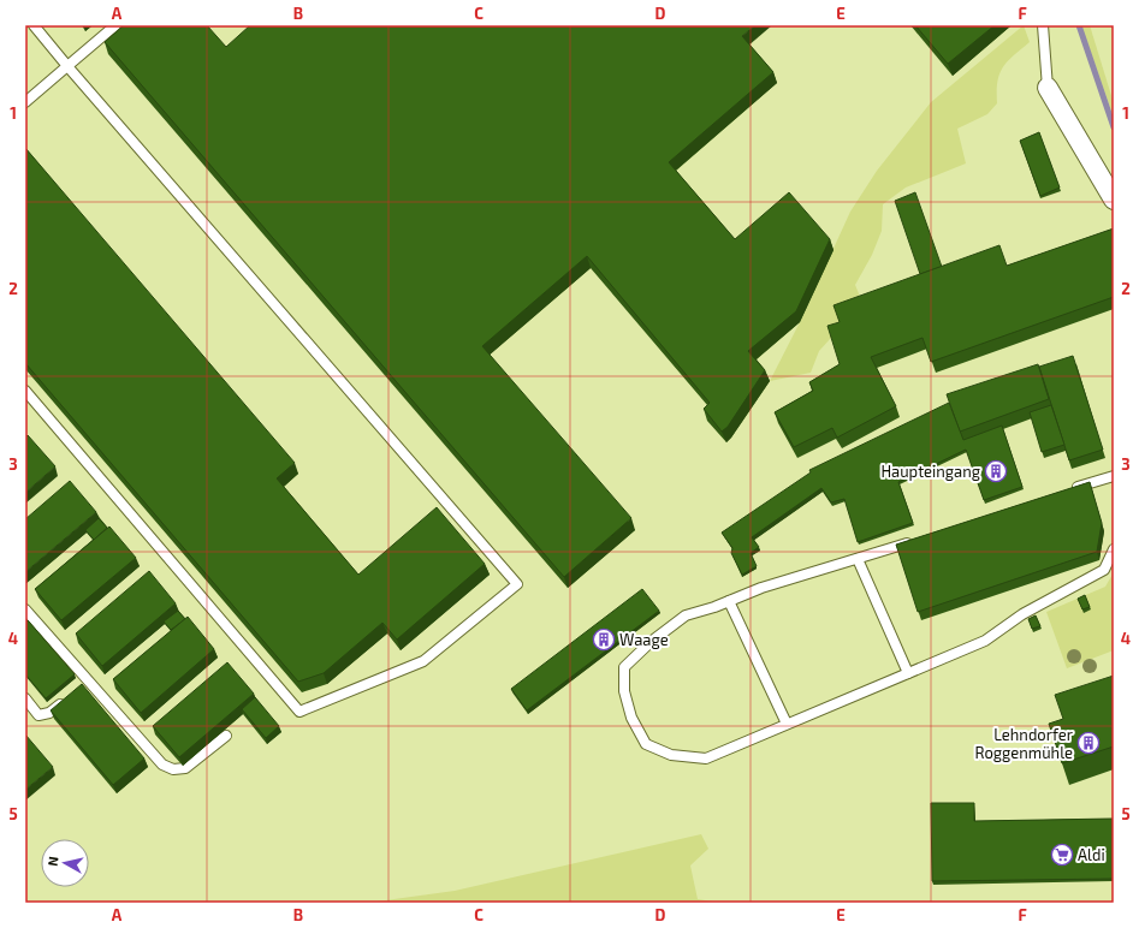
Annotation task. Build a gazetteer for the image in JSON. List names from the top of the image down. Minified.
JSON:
{"places":{"building":["Haupteingang","Waage","Lehndorfer Roggenmühle"],"supermarket":["Aldi"]},"north":"left","grid":{"columns":["A","B","C","D","E","F"],"rows":["1","2","3","4","5"]}}
